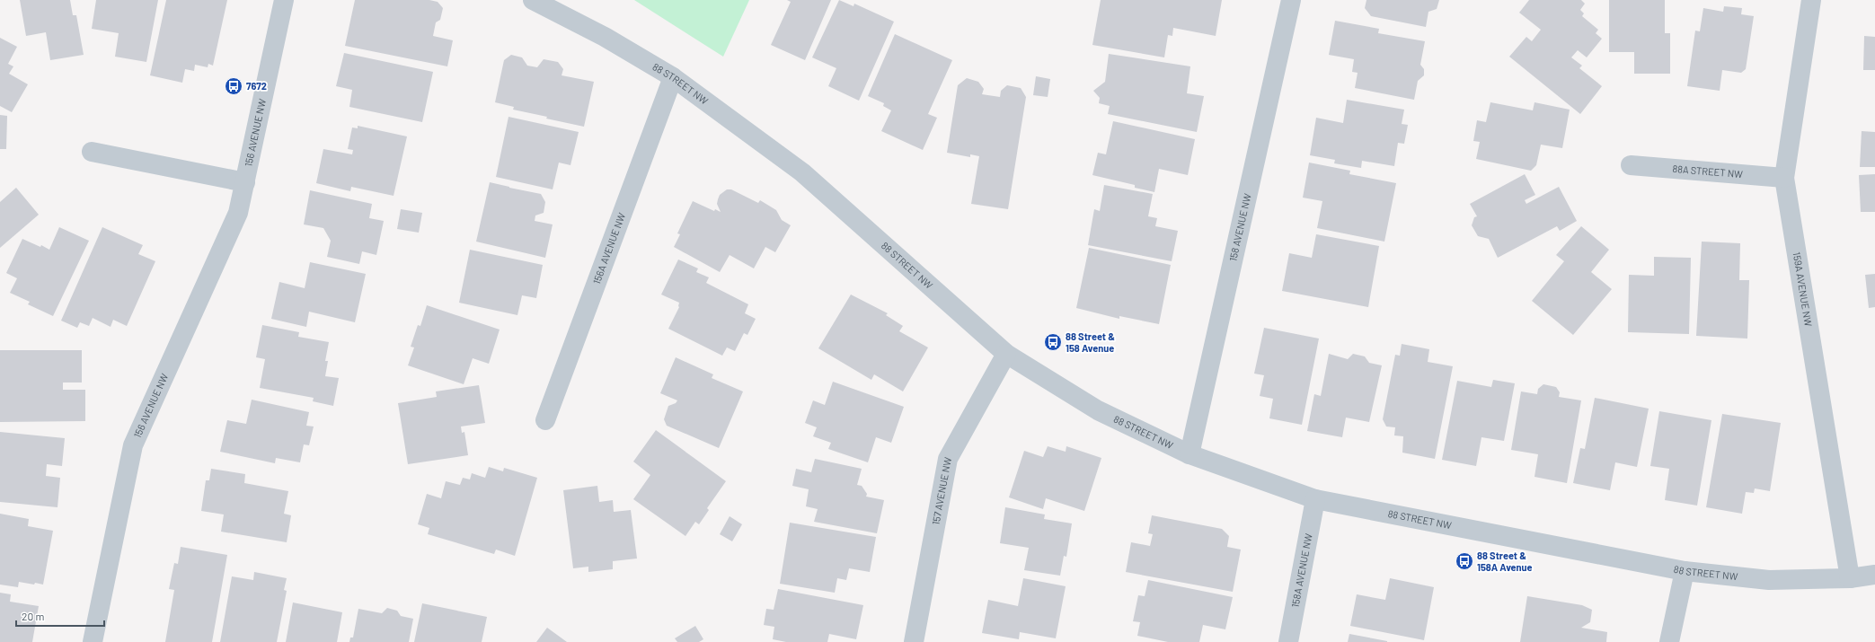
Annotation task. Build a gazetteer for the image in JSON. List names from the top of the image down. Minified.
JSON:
{"streets":{"street":["88 STREET NW","156 AVENUE NW","88A STREET NW","158 AVENUE NW","156A AVENUE NW","159A AVENUE NW","157 AVENUE NW","158A AVENUE NW"]},"crossings":[["88 STREET NW","158 AVENUE NW"],["88 STREET NW","156A AVENUE NW"],["88 STREET NW","159A AVENUE NW"],["88 STREET NW","157 AVENUE NW"],["88 STREET NW","158A AVENUE NW"],["88A STREET NW","159A AVENUE NW"]],"places":{"bus stop":["7672","88 Street & 158 Avenue","88 Street & 158A Avenue"]},"scale_bar":"20 m"}
